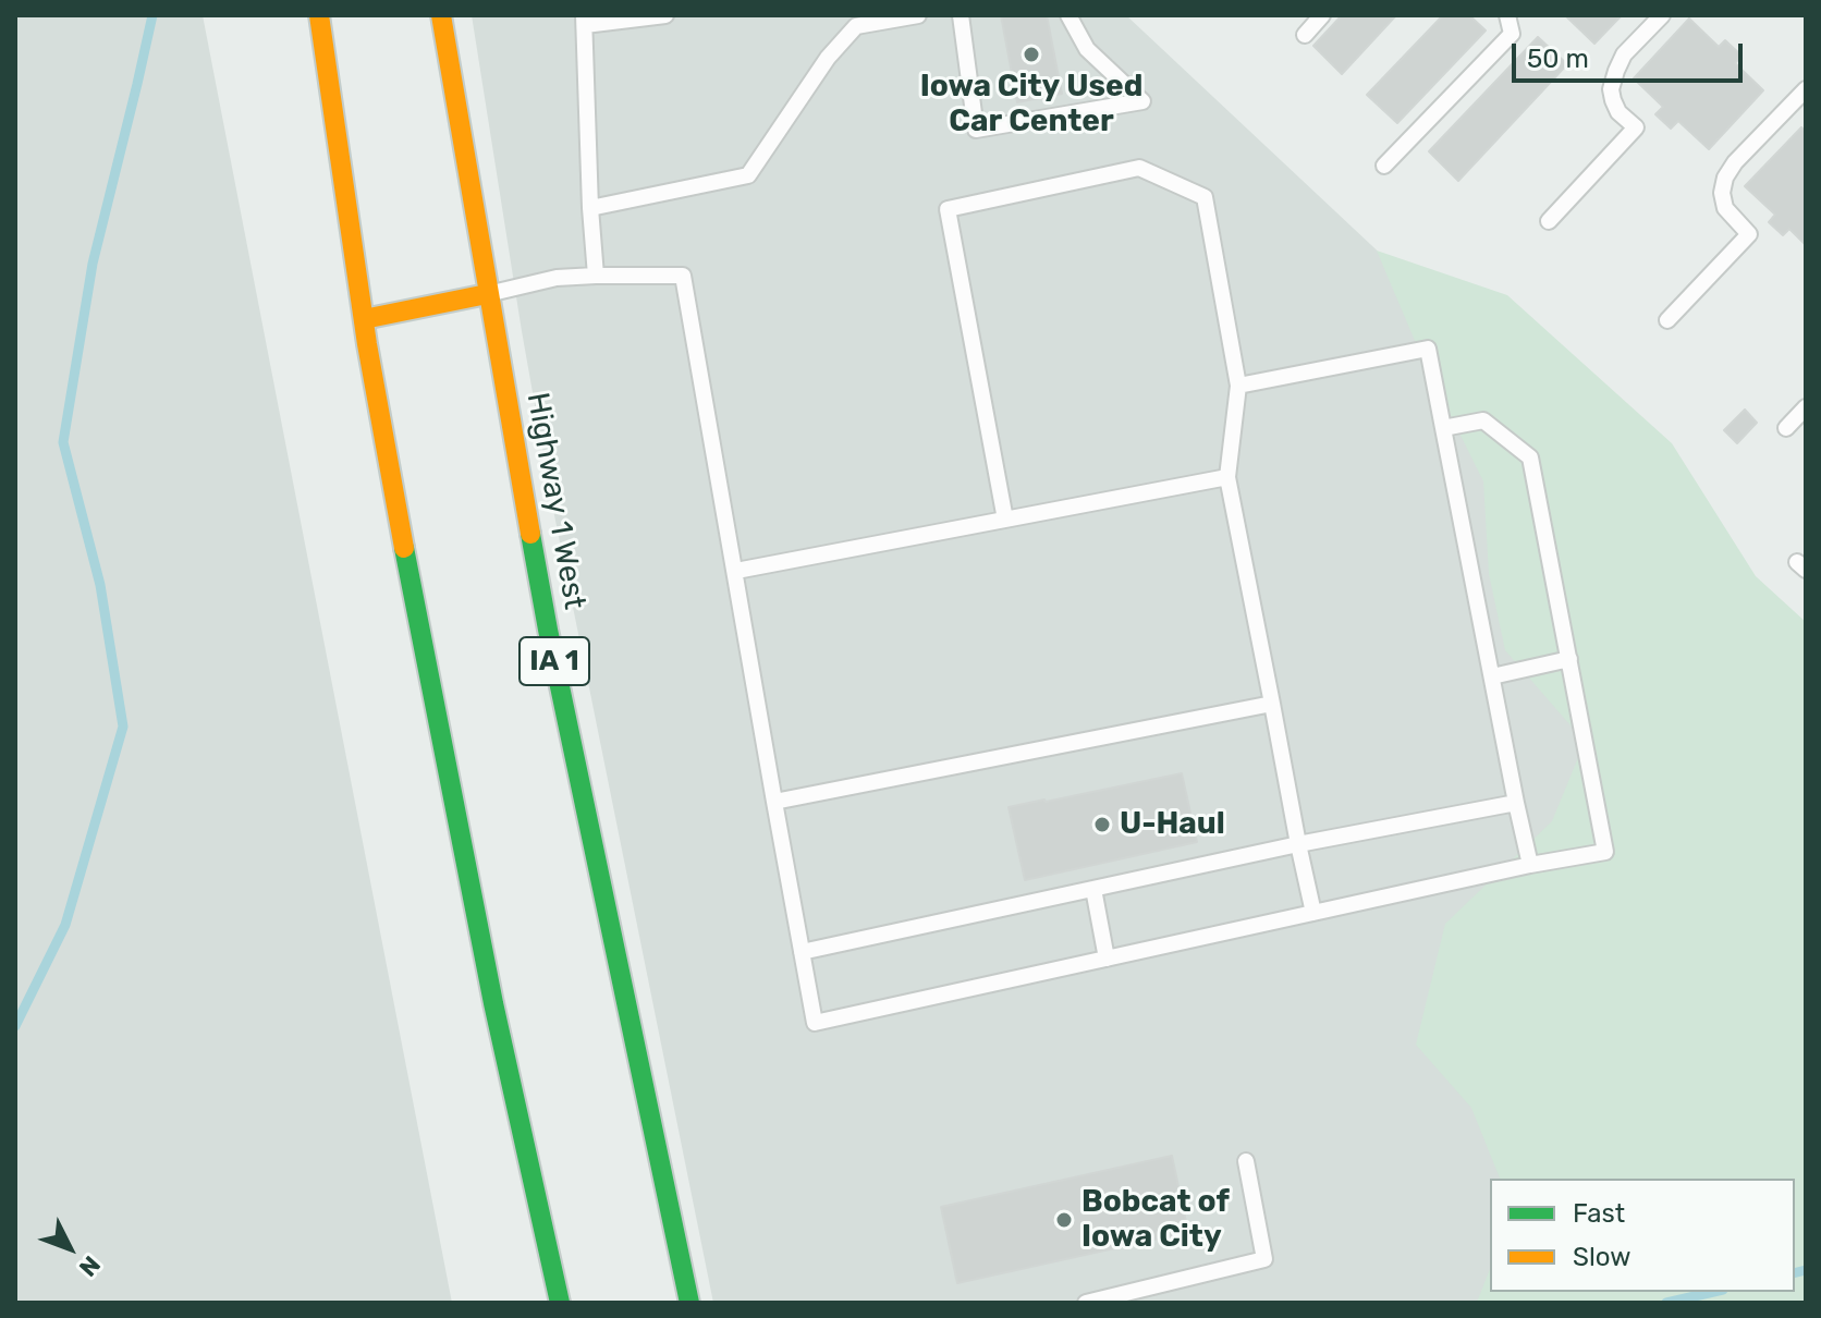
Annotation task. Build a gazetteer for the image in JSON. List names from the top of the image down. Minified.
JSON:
{"streets":{"main road":["Highway 1 West","IA 1"]},"places":["Iowa City Used Car Center","U-Haul","Bobcat of Iowa City"],"legend":["Fast","Slow"],"scale_bar":"50 m","north":"bottom right"}
